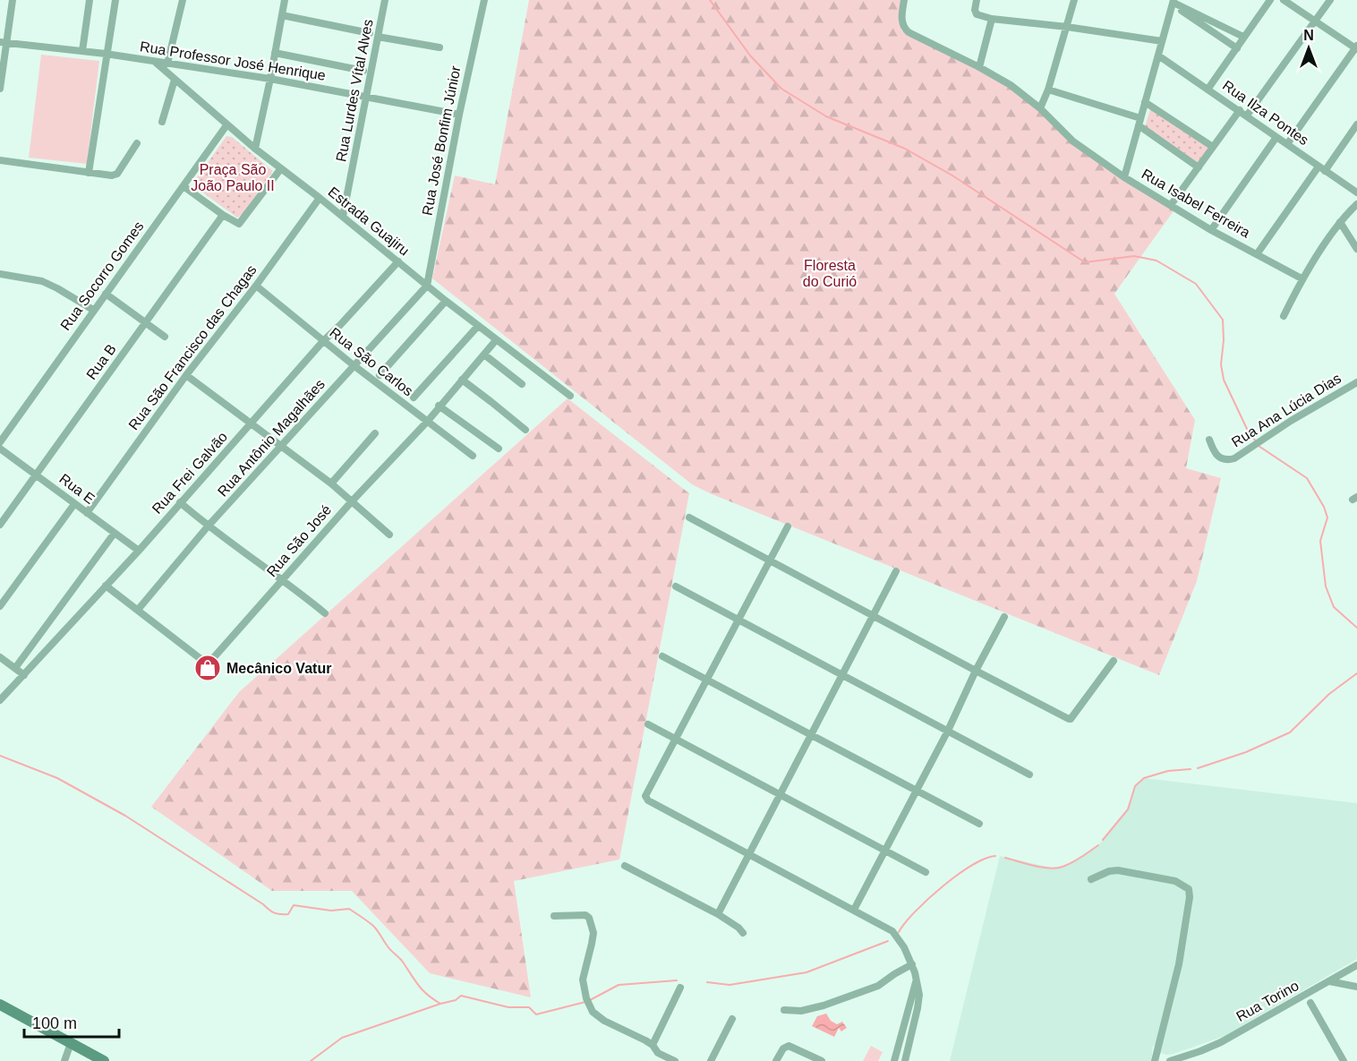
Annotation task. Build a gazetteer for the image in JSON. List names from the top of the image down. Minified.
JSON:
{"streets":{"street":["Rua Professor José Henrique","Rua Lurdes Vítal Alves","Rua Ilza Pontes","Rua José Bonfim Júnior","Rua Isabel Ferreira","Estrada Guajiru","Rua Socorro Gomes","Rua São Francisco das Chagas","Rua B","Rua São Carlos","Rua Ana Lúcia Dias","Rua Antônio Magalhães","Rua Frei Galvão","Rua E","Rua São José","Rua Torino"]},"crossings":[["Rua Professor José Henrique","Rua Lurdes Vítal Alves"],["Rua Professor José Henrique","Rua José Bonfim Júnior"],["Rua Professor José Henrique","Estrada Guajiru"],["Rua Lurdes Vítal Alves","Estrada Guajiru"],["Rua Ilza Pontes","Rua Isabel Ferreira"],["Rua José Bonfim Júnior","Estrada Guajiru"],["Rua José Bonfim Júnior","Rua Antônio Magalhães"],["Estrada Guajiru","Rua Socorro Gomes"],["Estrada Guajiru","Rua São Francisco das Chagas"],["Estrada Guajiru","Rua Antônio Magalhães"],["Estrada Guajiru","Rua Frei Galvão"],["Estrada Guajiru","Rua São José"],["Rua São Francisco das Chagas","Rua São Carlos"],["Rua São Francisco das Chagas","Rua E"],["Rua B","Rua E"],["Rua São Carlos","Rua Antônio Magalhães"],["Rua São Carlos","Rua Frei Galvão"],["Rua São Carlos","Rua São José"],["Rua Antônio Magalhães","Rua São José"],["Rua Frei Galvão","Rua E"],["Rua Frei Galvão","Rua São José"]],"parks":["Praça São João Paulo II","Floresta do Curió"],"places":{"shop":["Mecânico Vatur"]},"scale_bar":"100 m","north":"top"}
